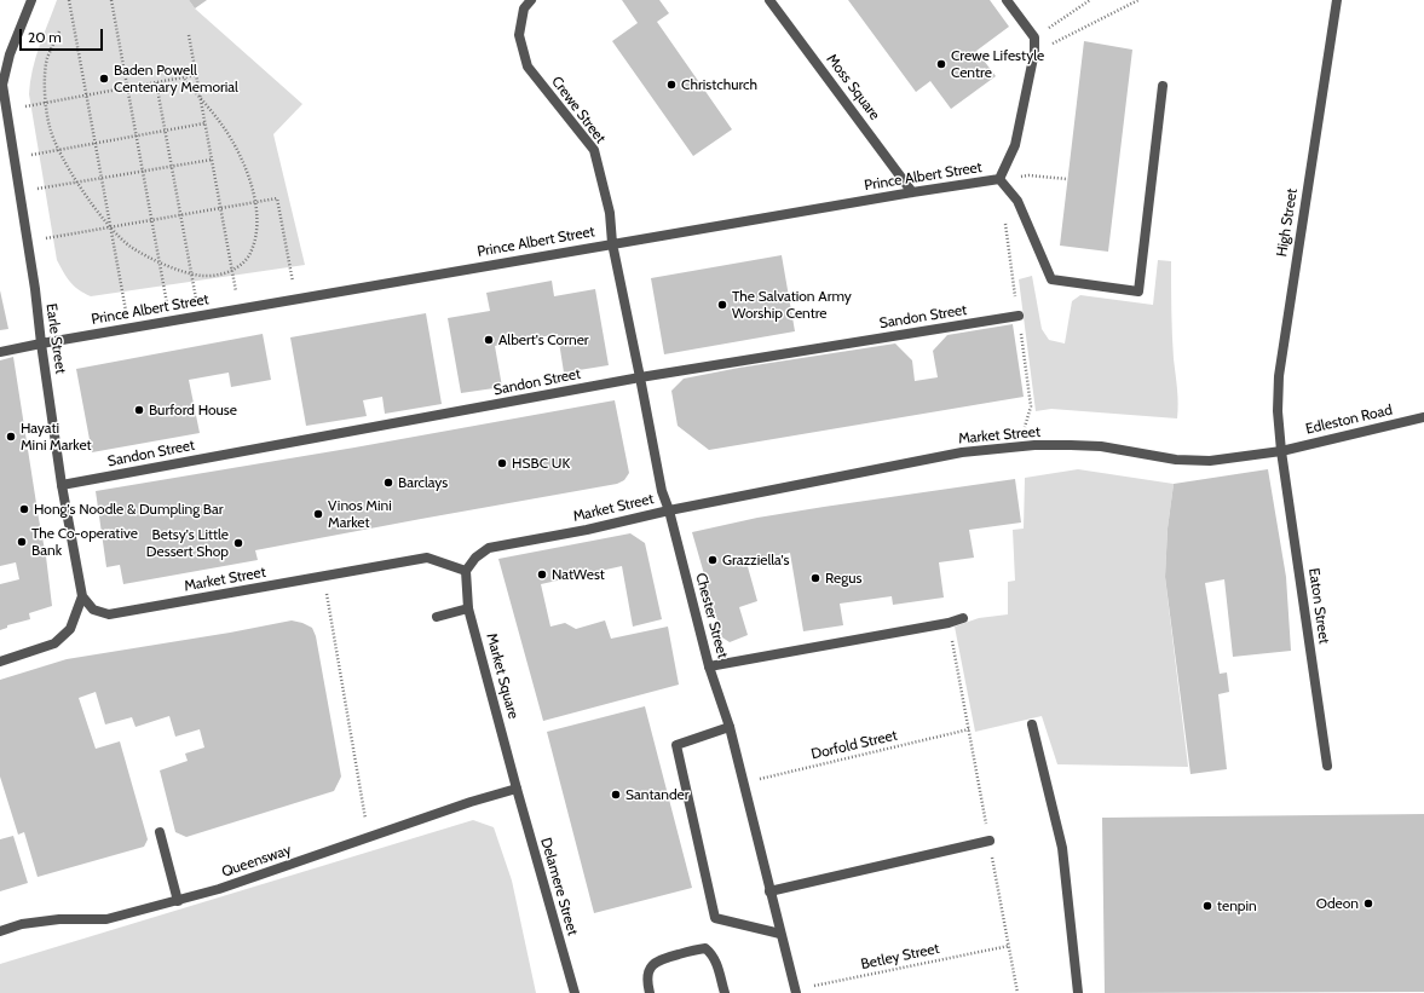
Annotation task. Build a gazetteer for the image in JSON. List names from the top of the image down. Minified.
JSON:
{"streets":{"street":["Moss Square","Crewe Street","Prince Albert Street","High Street","Sandon Street","Earle Street","Edleston Road","Market Street","Eaton Street","Chester Street","Market Square","Queensway","Delamere Street"],"path":["Dorfold Street","Betley Street"]},"crossings":[["Moss Square","Prince Albert Street"],["Crewe Street","Prince Albert Street"],["Crewe Street","Chester Street"],["Prince Albert Street","Earle Street"],["Prince Albert Street","Chester Street"],["High Street","Edleston Road"],["High Street","Market Street"],["High Street","Eaton Street"],["Sandon Street","Earle Street"],["Sandon Street","Chester Street"],["Earle Street","Market Street"],["Edleston Road","Market Street"],["Edleston Road","Eaton Street"],["Market Street","Eaton Street"],["Market Street","Chester Street"],["Market Street","Market Square"],["Chester Street","Dorfold Street"],["Chester Street","Betley Street"],["Market Square","Queensway"],["Market Square","Delamere Street"],["Queensway","Delamere Street"]],"places":["Crewe Lifestyle Centre","Baden Powell Centenary Memorial","Christchurch","The Salvation Army Worship Centre","Albert's Corner","Burford House","Hayati Mini Market","HSBC UK","Barclays","Hong's Noodle & Dumpling Bar","Vinos Mini Market","The Co-operative Bank","Betsy's Little Dessert Shop","Grazziella's","NatWest","Regus","Santander","Odeon","tenpin"],"scale_bar":"20 m"}
